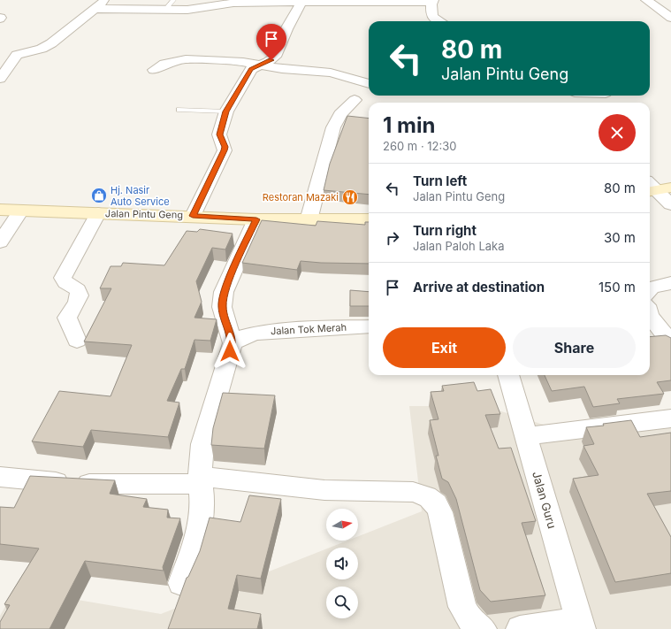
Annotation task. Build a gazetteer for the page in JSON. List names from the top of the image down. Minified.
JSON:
{"streets":{"main road":["Jalan Pintu Geng"],"street":["Jalan Tok Merah","Jalan Guru"]},"places":{"shop":["Hj. Nasir Auto Service"],"restaurant":["Restoran Mazaki"]},"north":"right","page":{"turn":["80 m","Jalan Pintu Geng"],"heading":["1 min","260 m · 12:30"],"list":[{"name":"Turn left","note":"Jalan Pintu Geng","value":"80 m"},{"name":"Turn right","note":"Jalan Paloh Laka","value":"30 m"},{"name":"Arrive at destination","value":"150 m"}],"buttons":["Exit","Share"]}}
